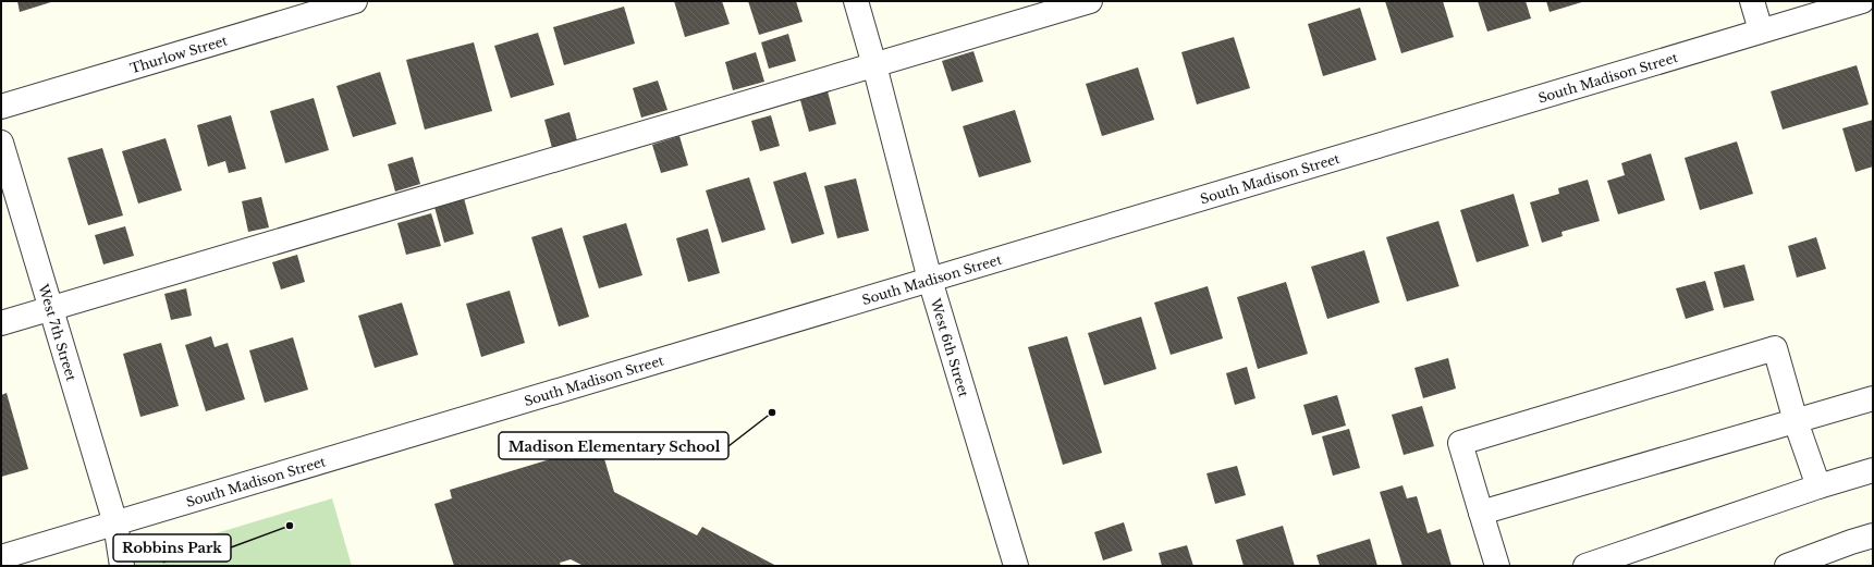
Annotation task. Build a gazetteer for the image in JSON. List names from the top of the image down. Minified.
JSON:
{"streets":{"street":["Thurlow Street","South Madison Street","West 7th Street","West 6th Street"]},"crossings":[["South Madison Street","West 7th Street"],["South Madison Street","West 6th Street"]],"places":["Madison Elementary School","Robbins Park"]}
